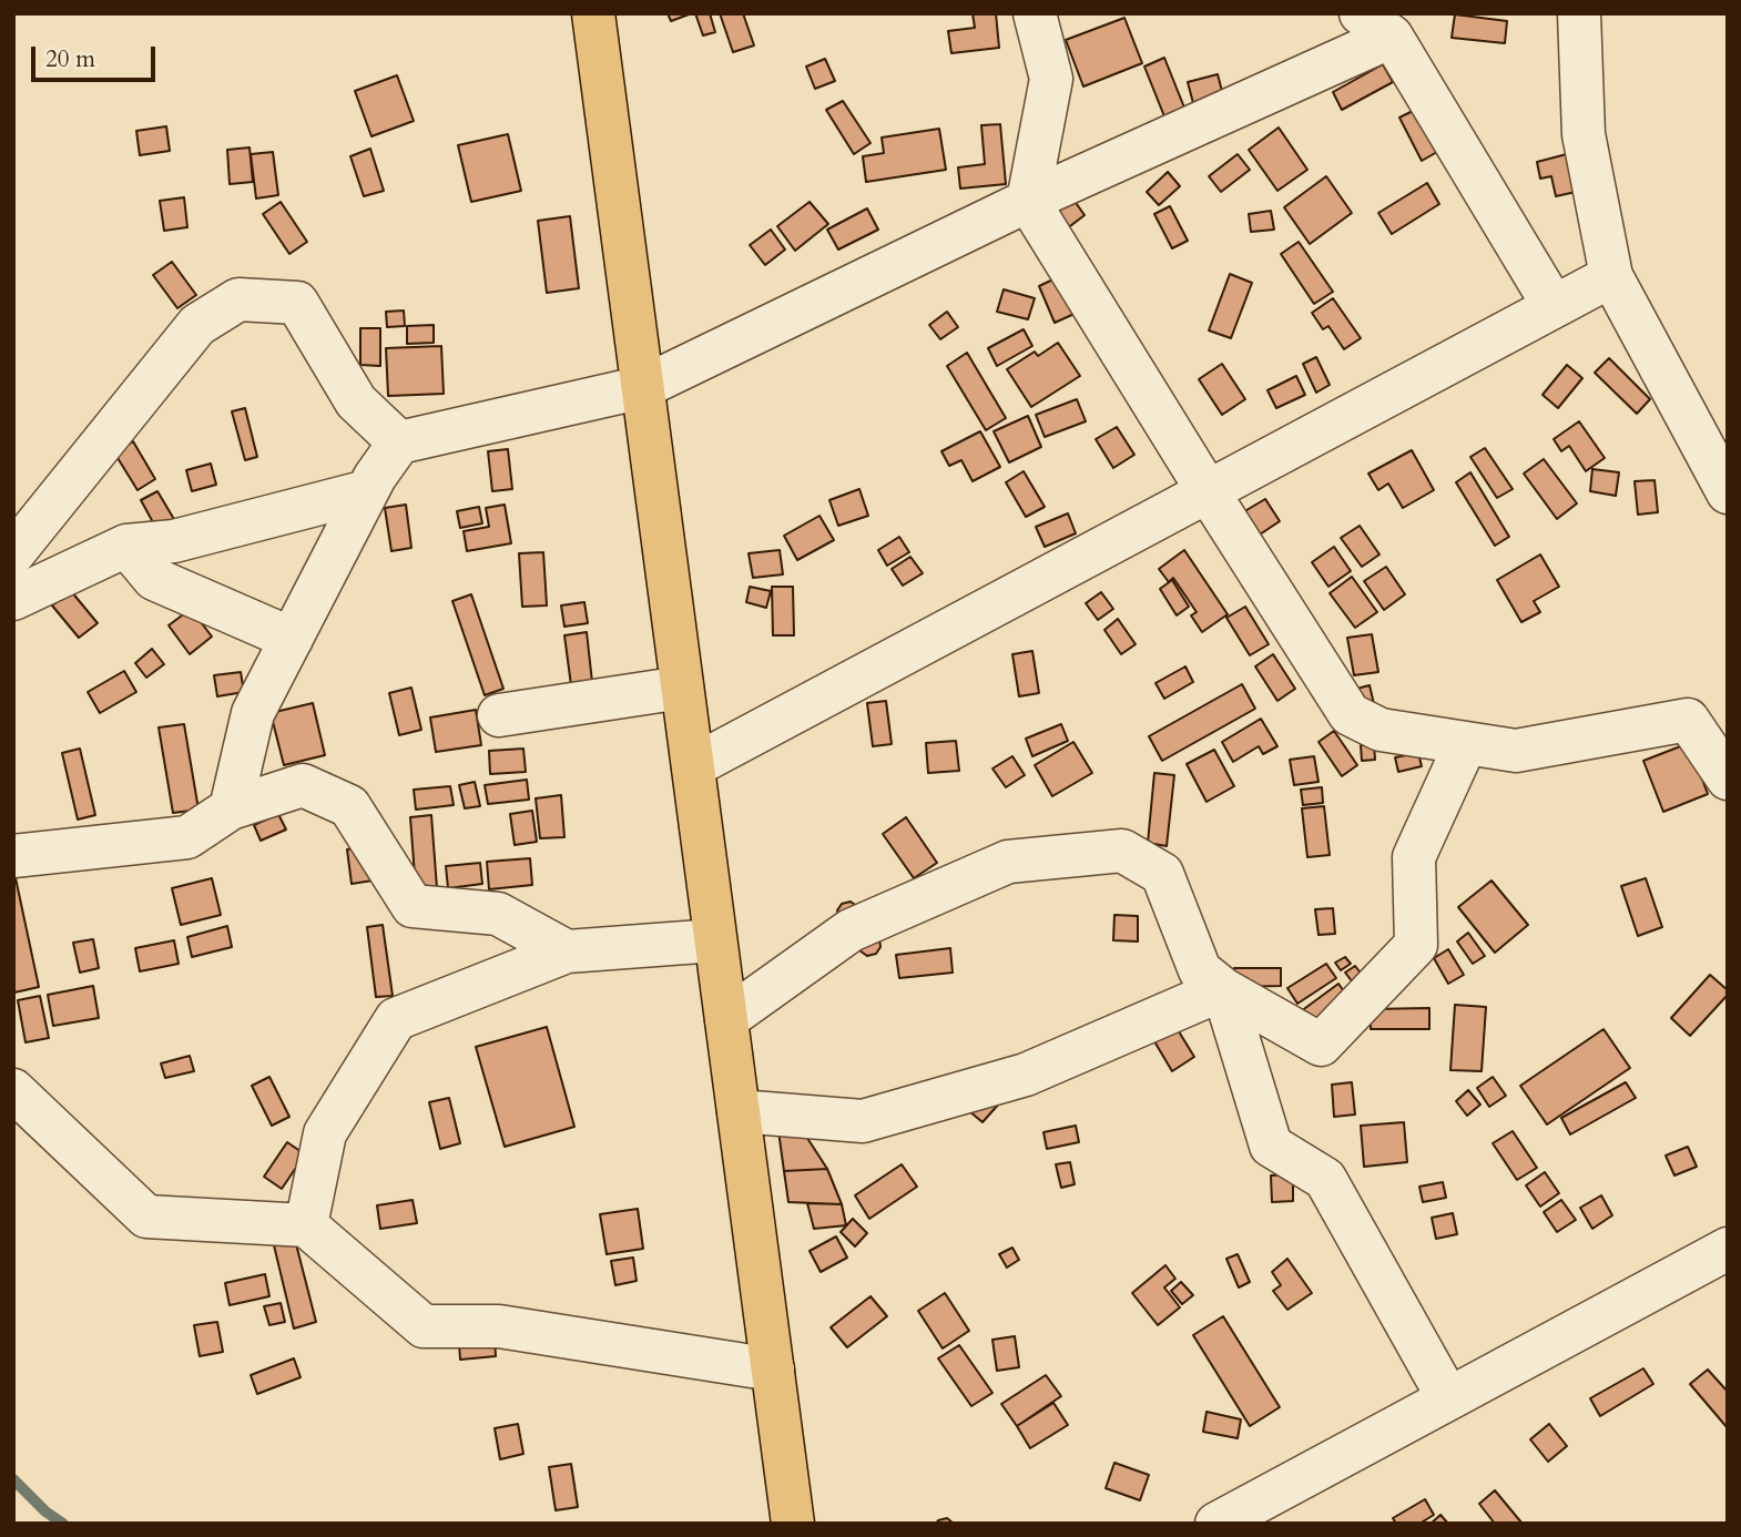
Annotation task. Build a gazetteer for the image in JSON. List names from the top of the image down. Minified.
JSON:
{"scale_bar":"20 m"}
